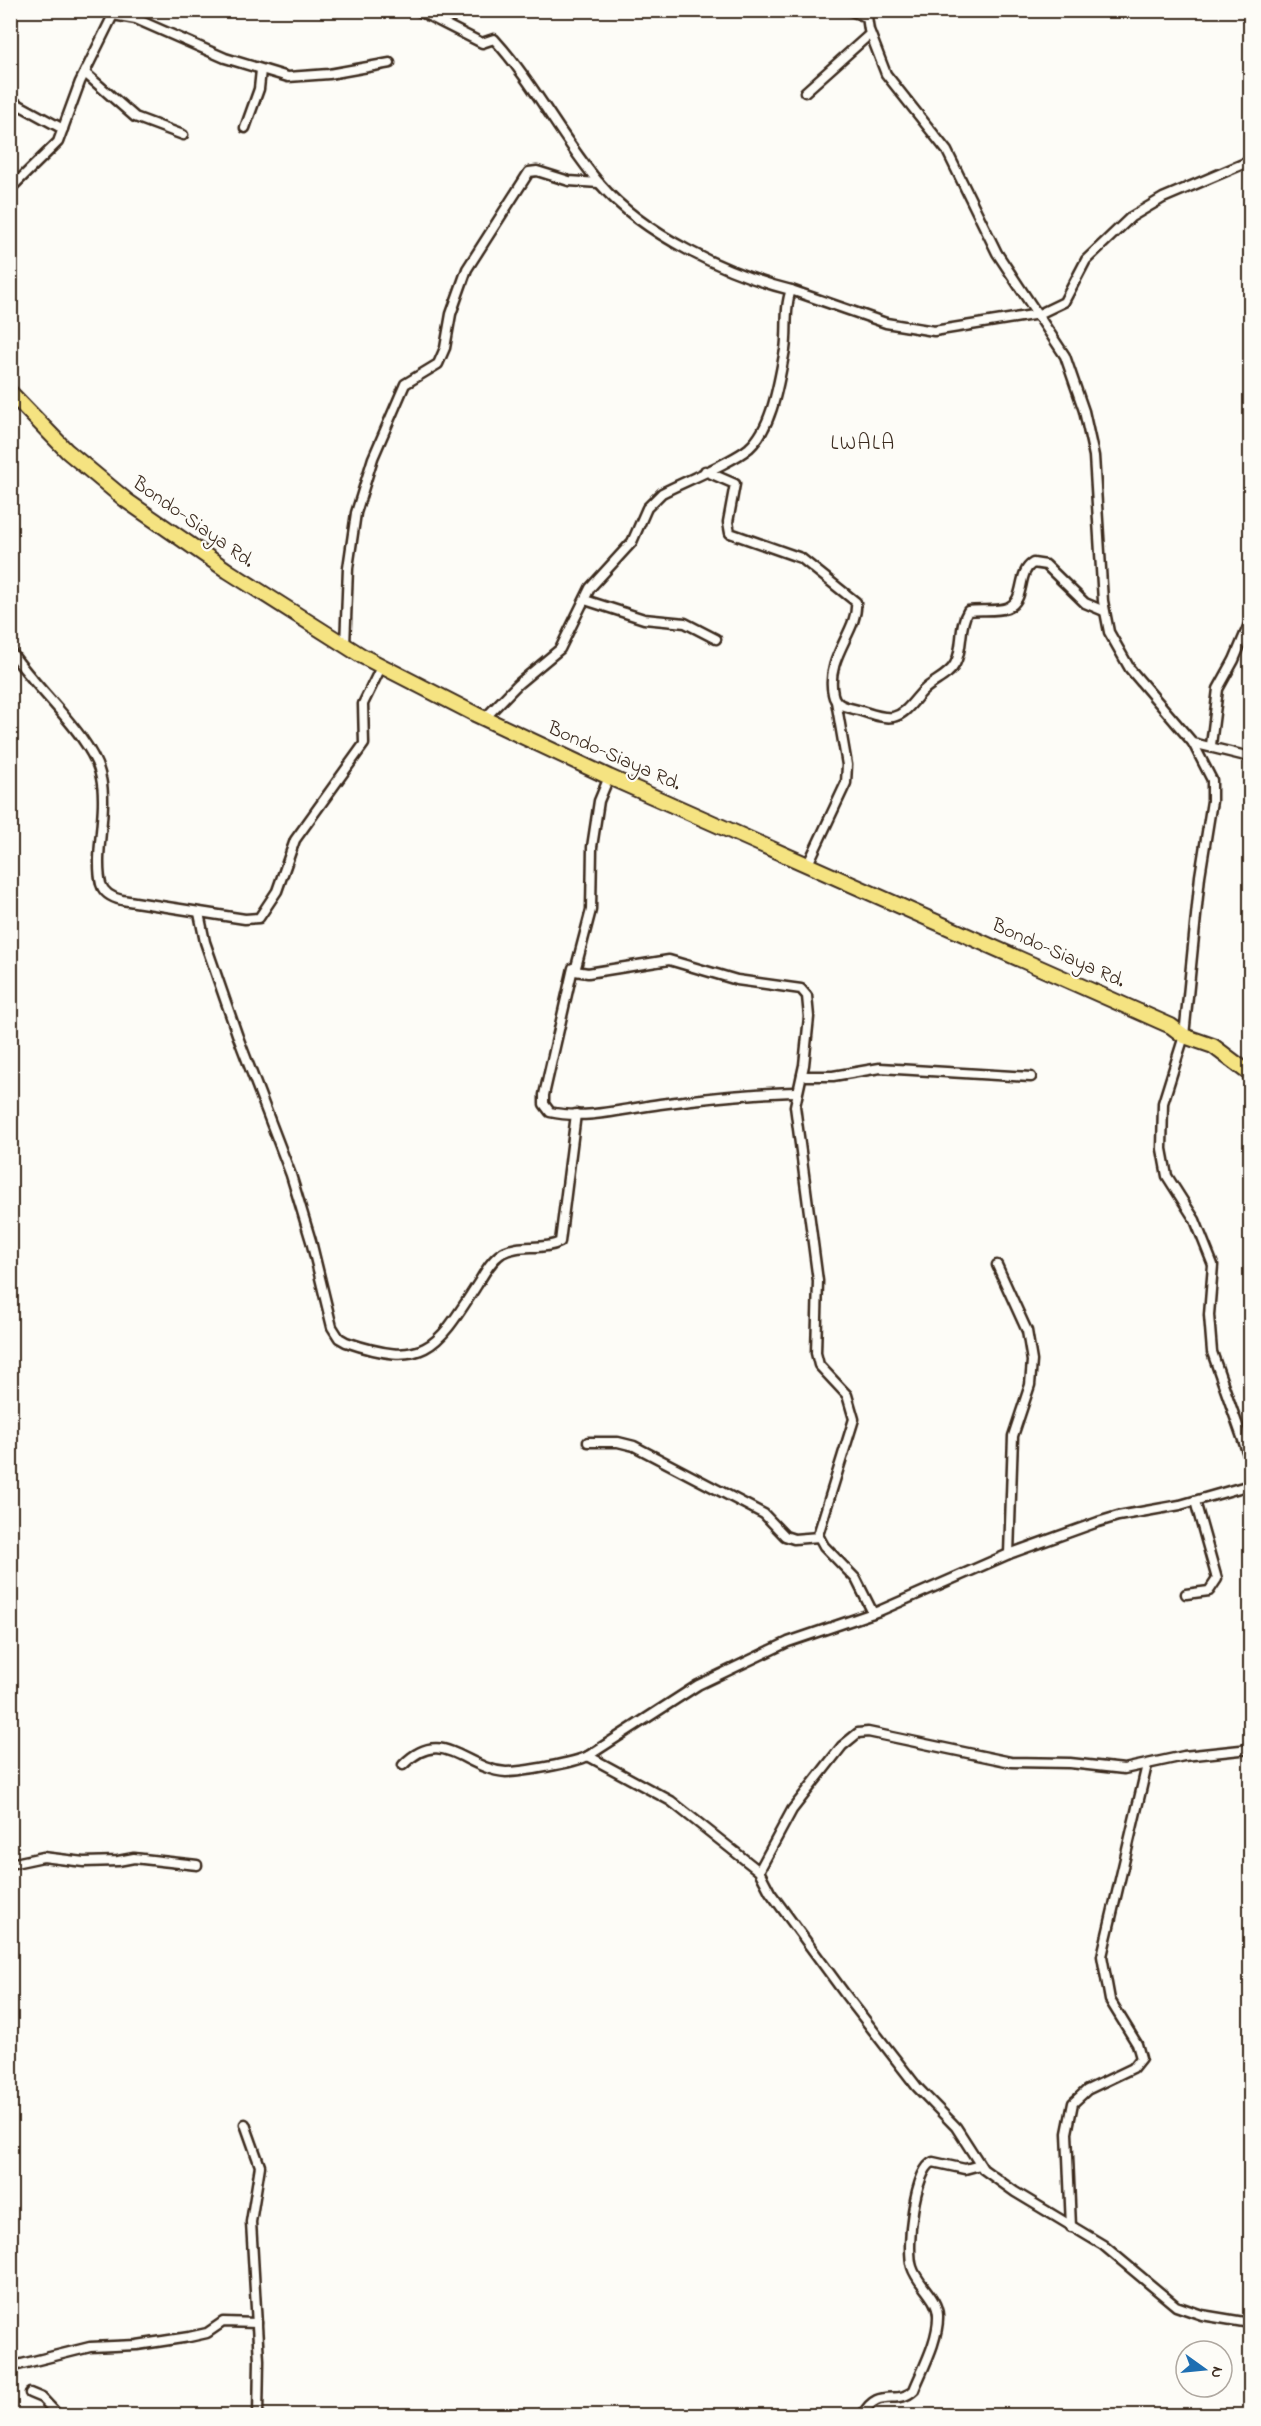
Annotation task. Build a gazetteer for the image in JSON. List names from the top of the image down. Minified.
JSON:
{"streets":{"highway":["Bondo-Siaya Rd."]},"districts":["LWALA"],"north":"right"}
